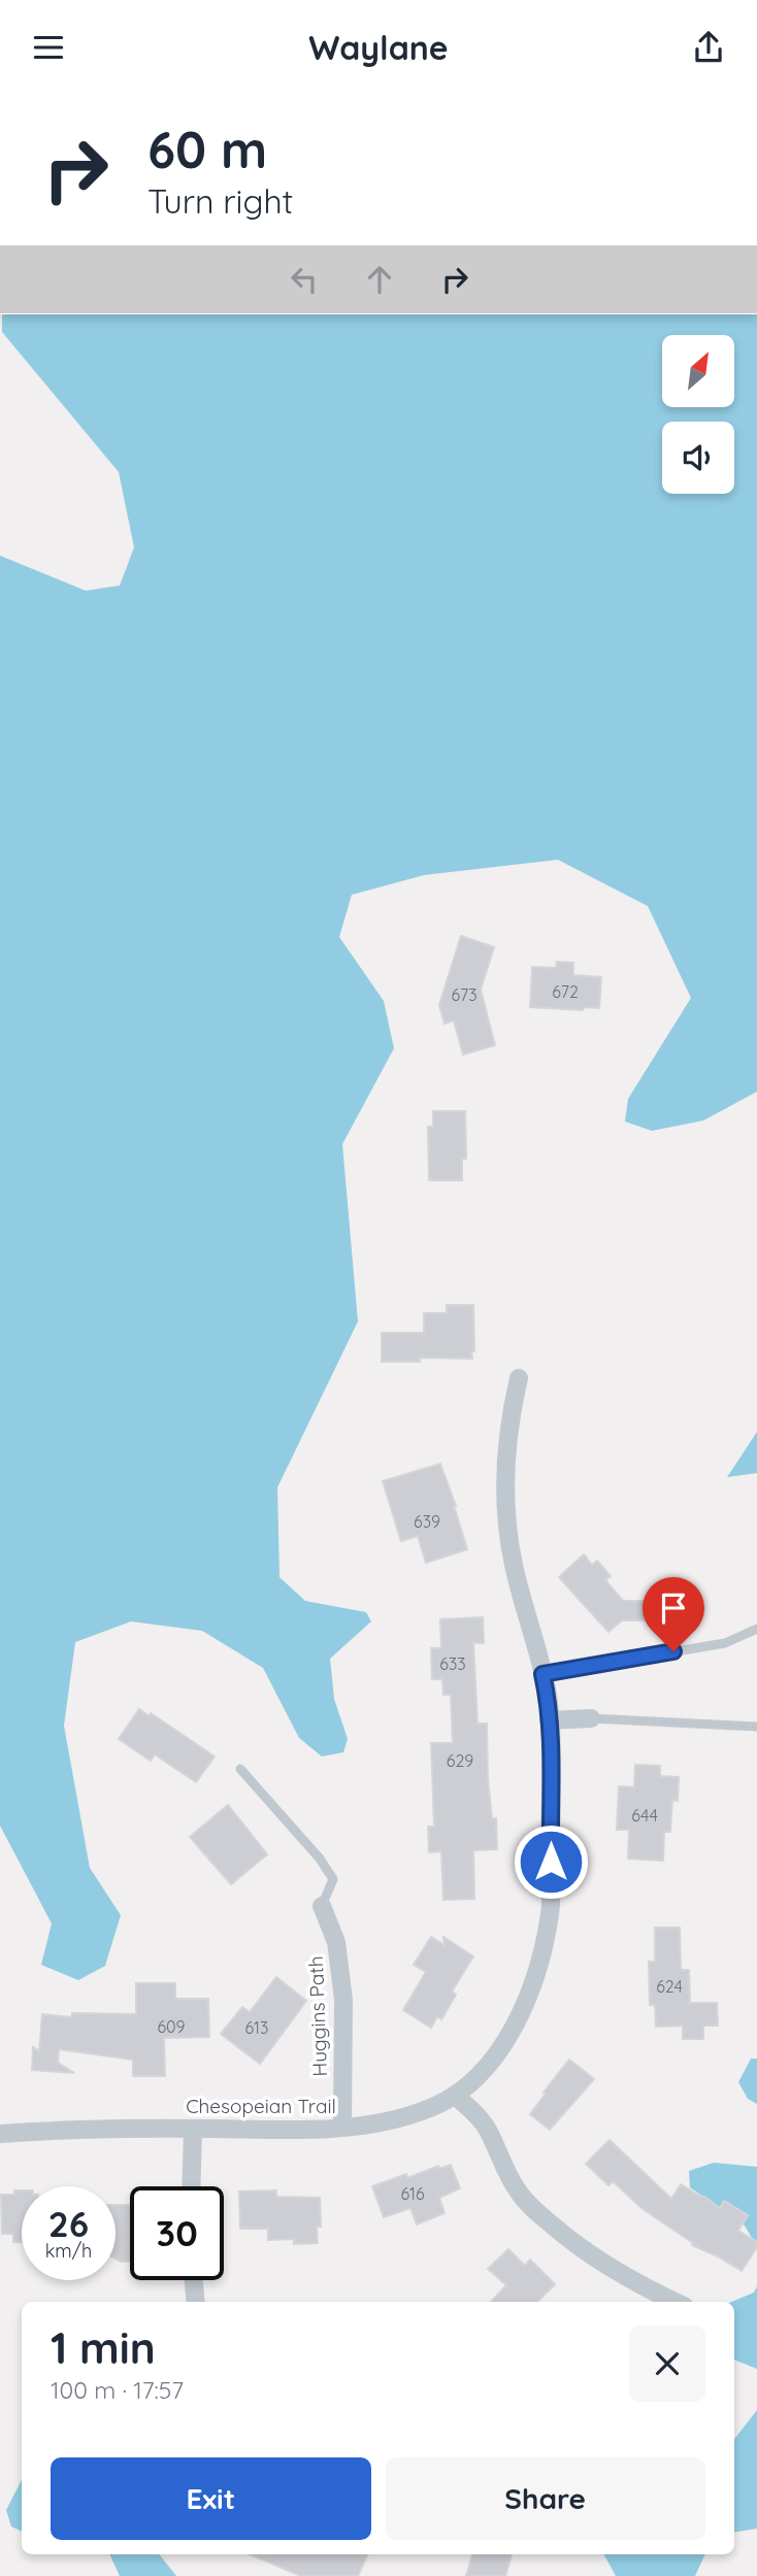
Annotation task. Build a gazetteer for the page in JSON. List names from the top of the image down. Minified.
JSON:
{"streets":{"street":["Huggins Path","Chesopeian Trail"]},"crossings":[["Huggins Path","Chesopeian Trail"]],"house_numbers":["672","673","639","633","629","644","624","609","613","616"],"north":"top right","page":{"header":"Waylane","turn":["60 m","Turn right"],"speed":"26 km/h","limit":"30","heading":["1 min","100 m · 17:57"],"buttons":["Exit","Share"]}}
